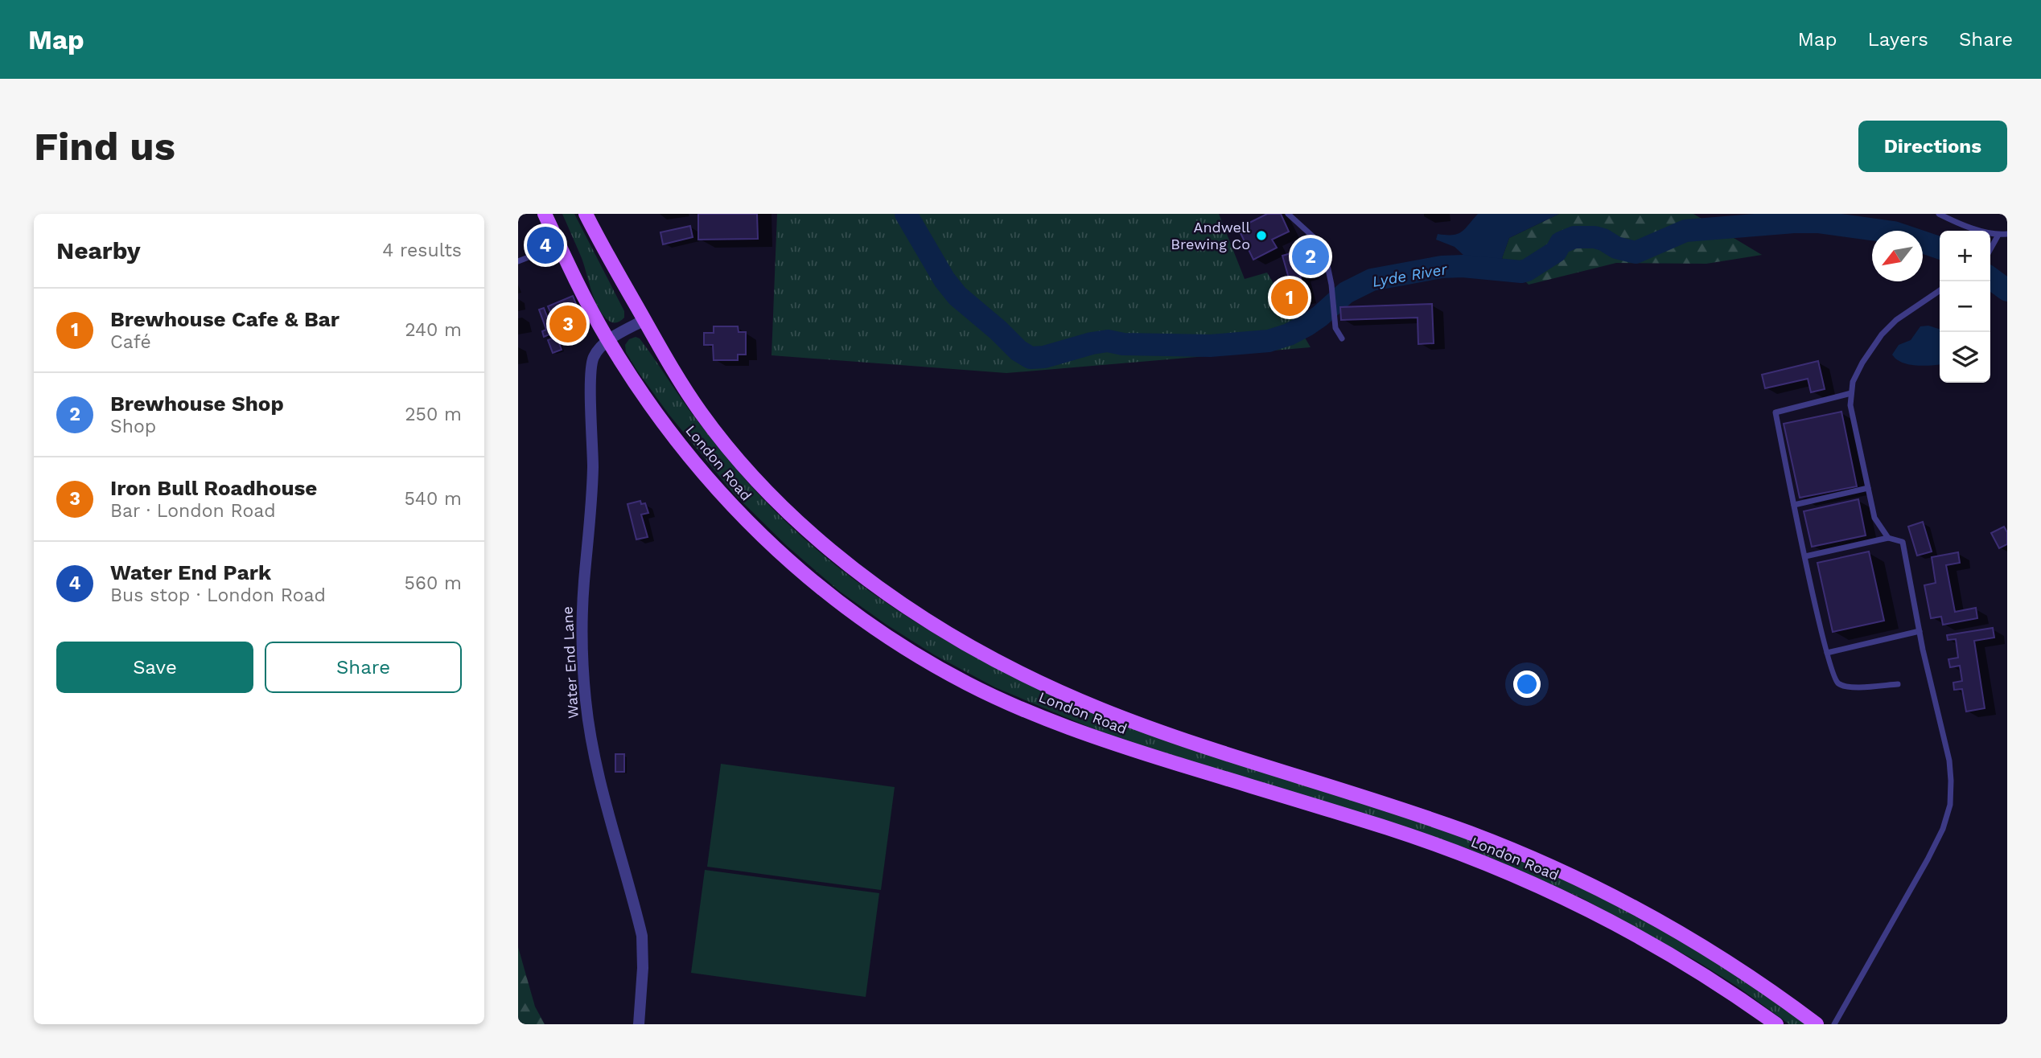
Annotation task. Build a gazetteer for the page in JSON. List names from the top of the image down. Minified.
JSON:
{"streets":{"main road":["London Road"],"street":["Water End Lane"]},"crossings":[["London Road","Water End Lane"]],"water":["Lyde River"],"places":["Andwell Brewing Co"],"north":"bottom left","page":{"header":"Map","nav":["Map","Layers","Share"],"buttons":["Directions",["Save","Share"]],"title":"Find us","heading":["Nearby","4 results"],"pins":["4","2","1","3"],"map_buttons":["+","−"],"list":[{"mark":"1","name":"Brewhouse Cafe & Bar","note":"Café","value":"240 m"},{"mark":"2","name":"Brewhouse Shop","note":"Shop","value":"250 m"},{"mark":"3","name":"Iron Bull Roadhouse","note":"Bar · London Road","value":"540 m"},{"mark":"4","name":"Water End Park","note":"Bus stop · London Road","value":"560 m"}]}}
